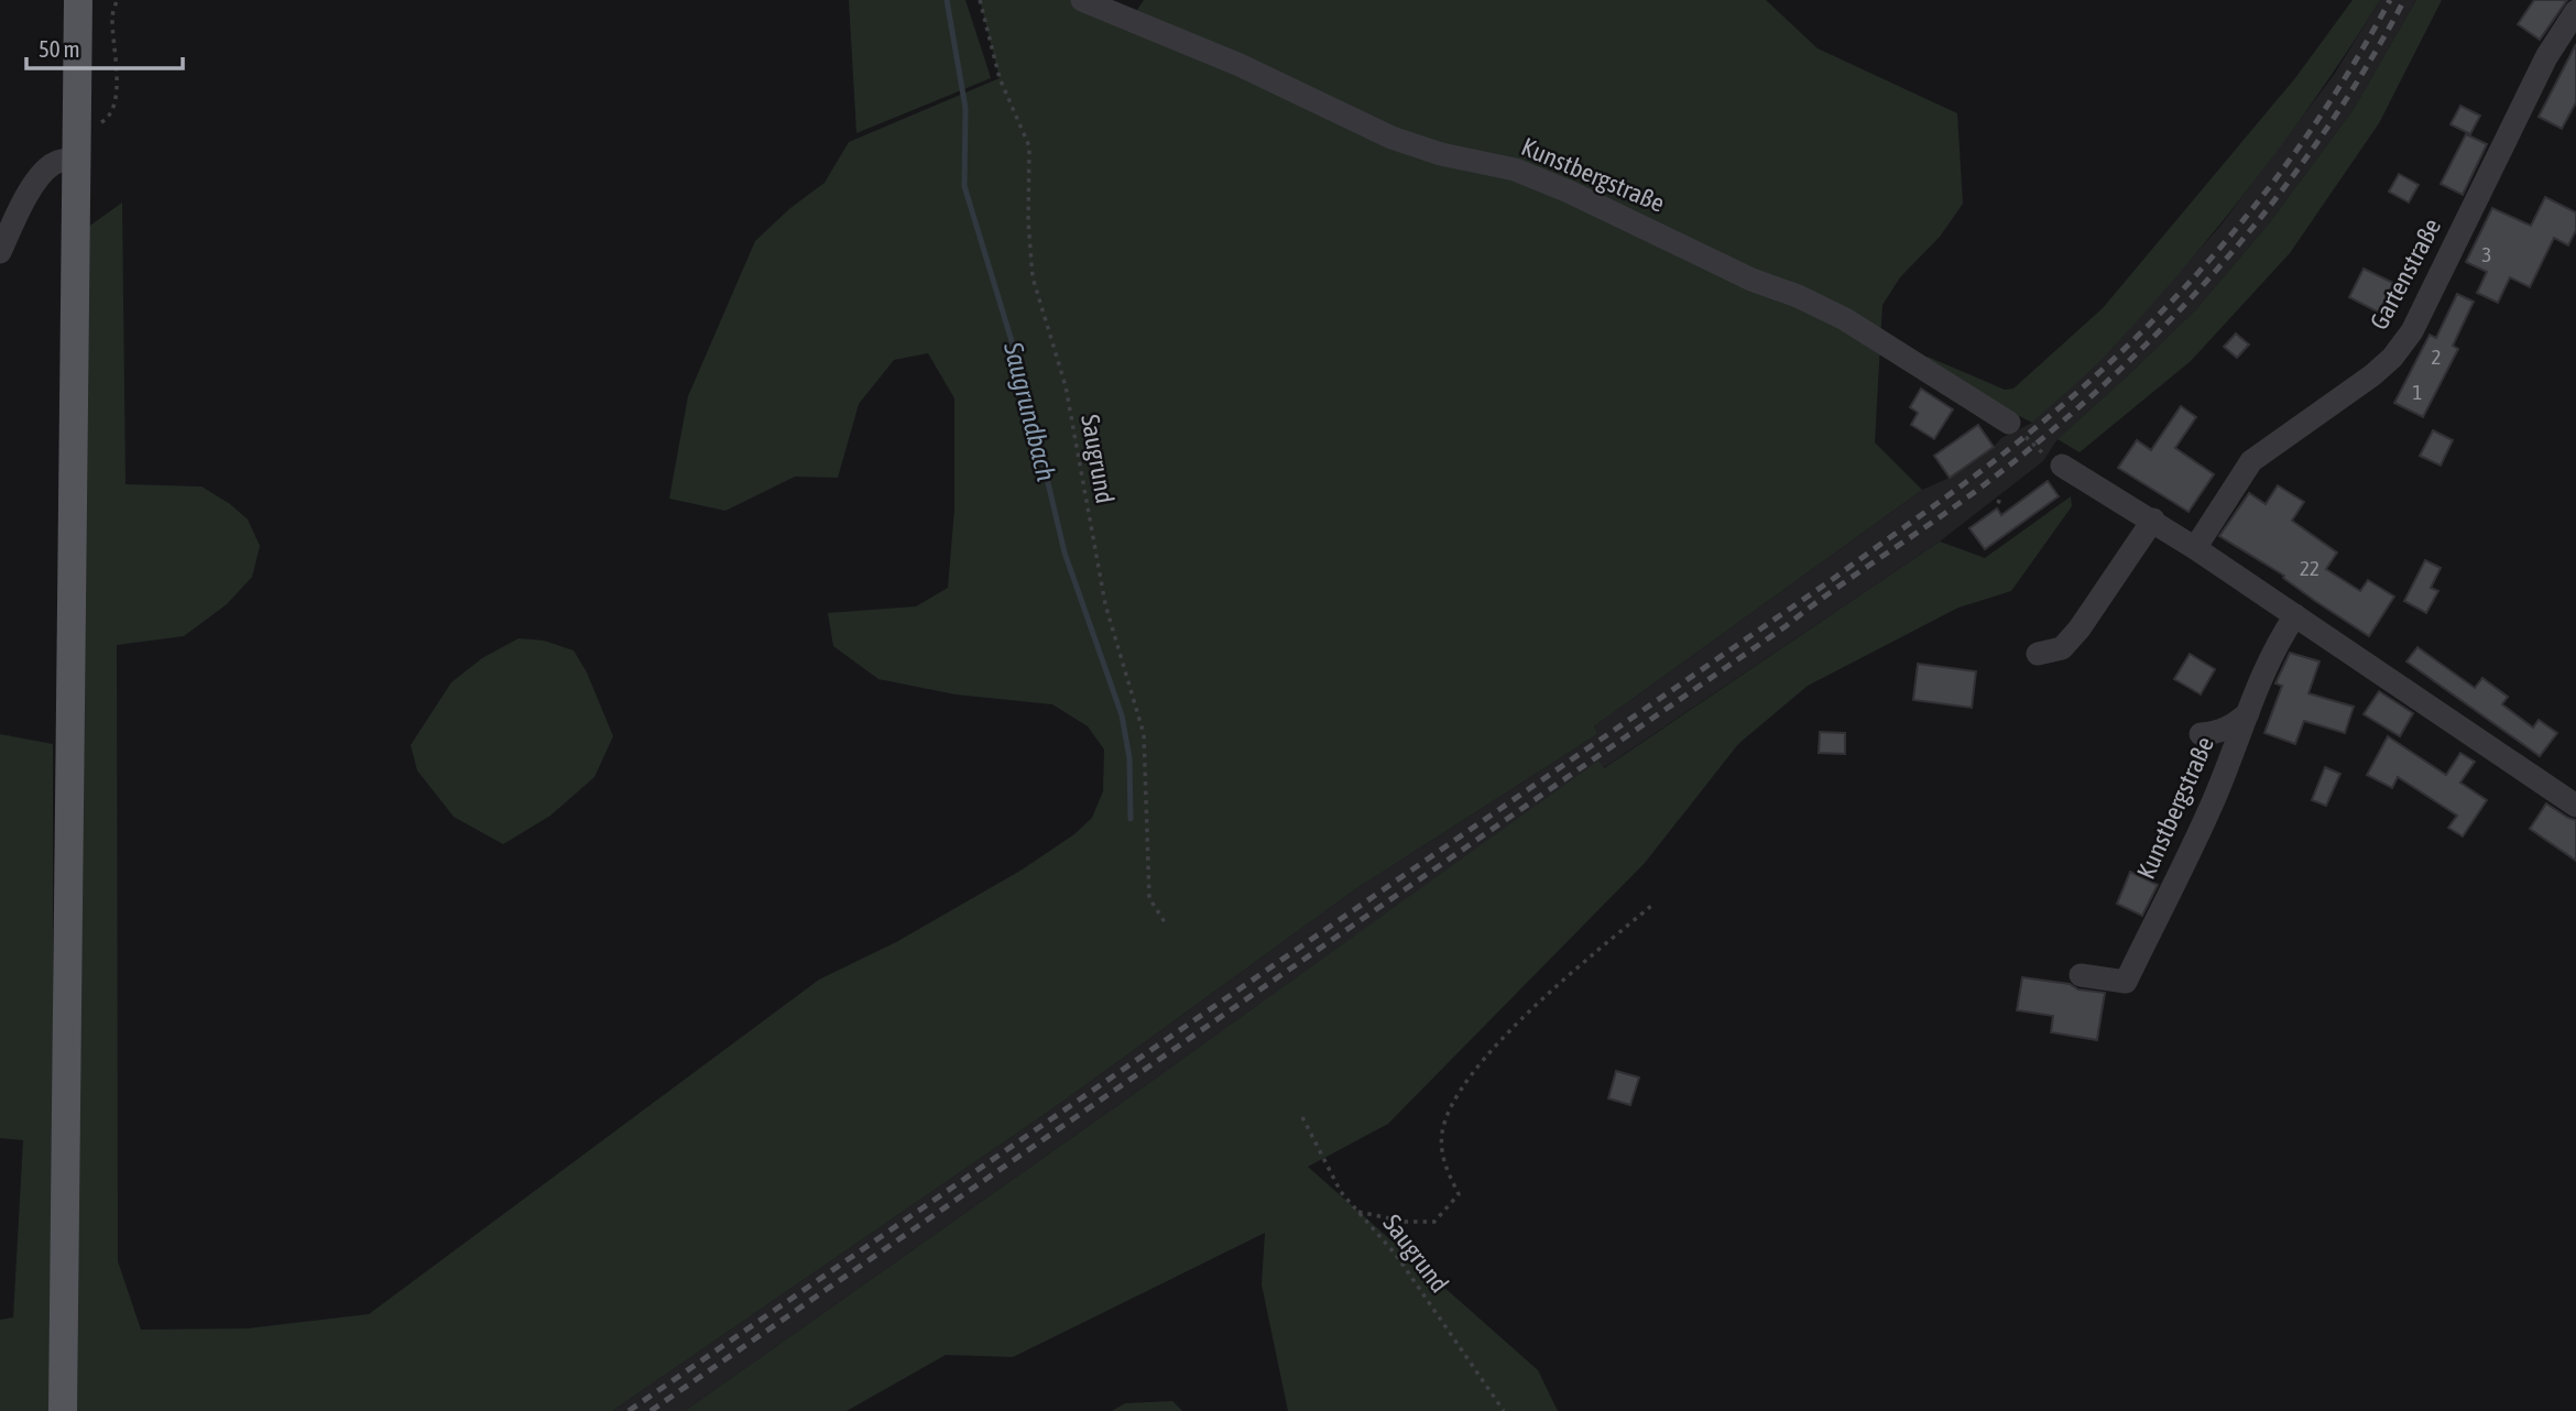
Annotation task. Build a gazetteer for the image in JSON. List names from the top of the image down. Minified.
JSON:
{"streets":{"street":["Kunstbergstraße","Gartenstraße"],"path":["Saugrund"]},"water":["Saugrundbach"],"house_numbers":["3","2","1","22"],"scale_bar":"50 m"}
